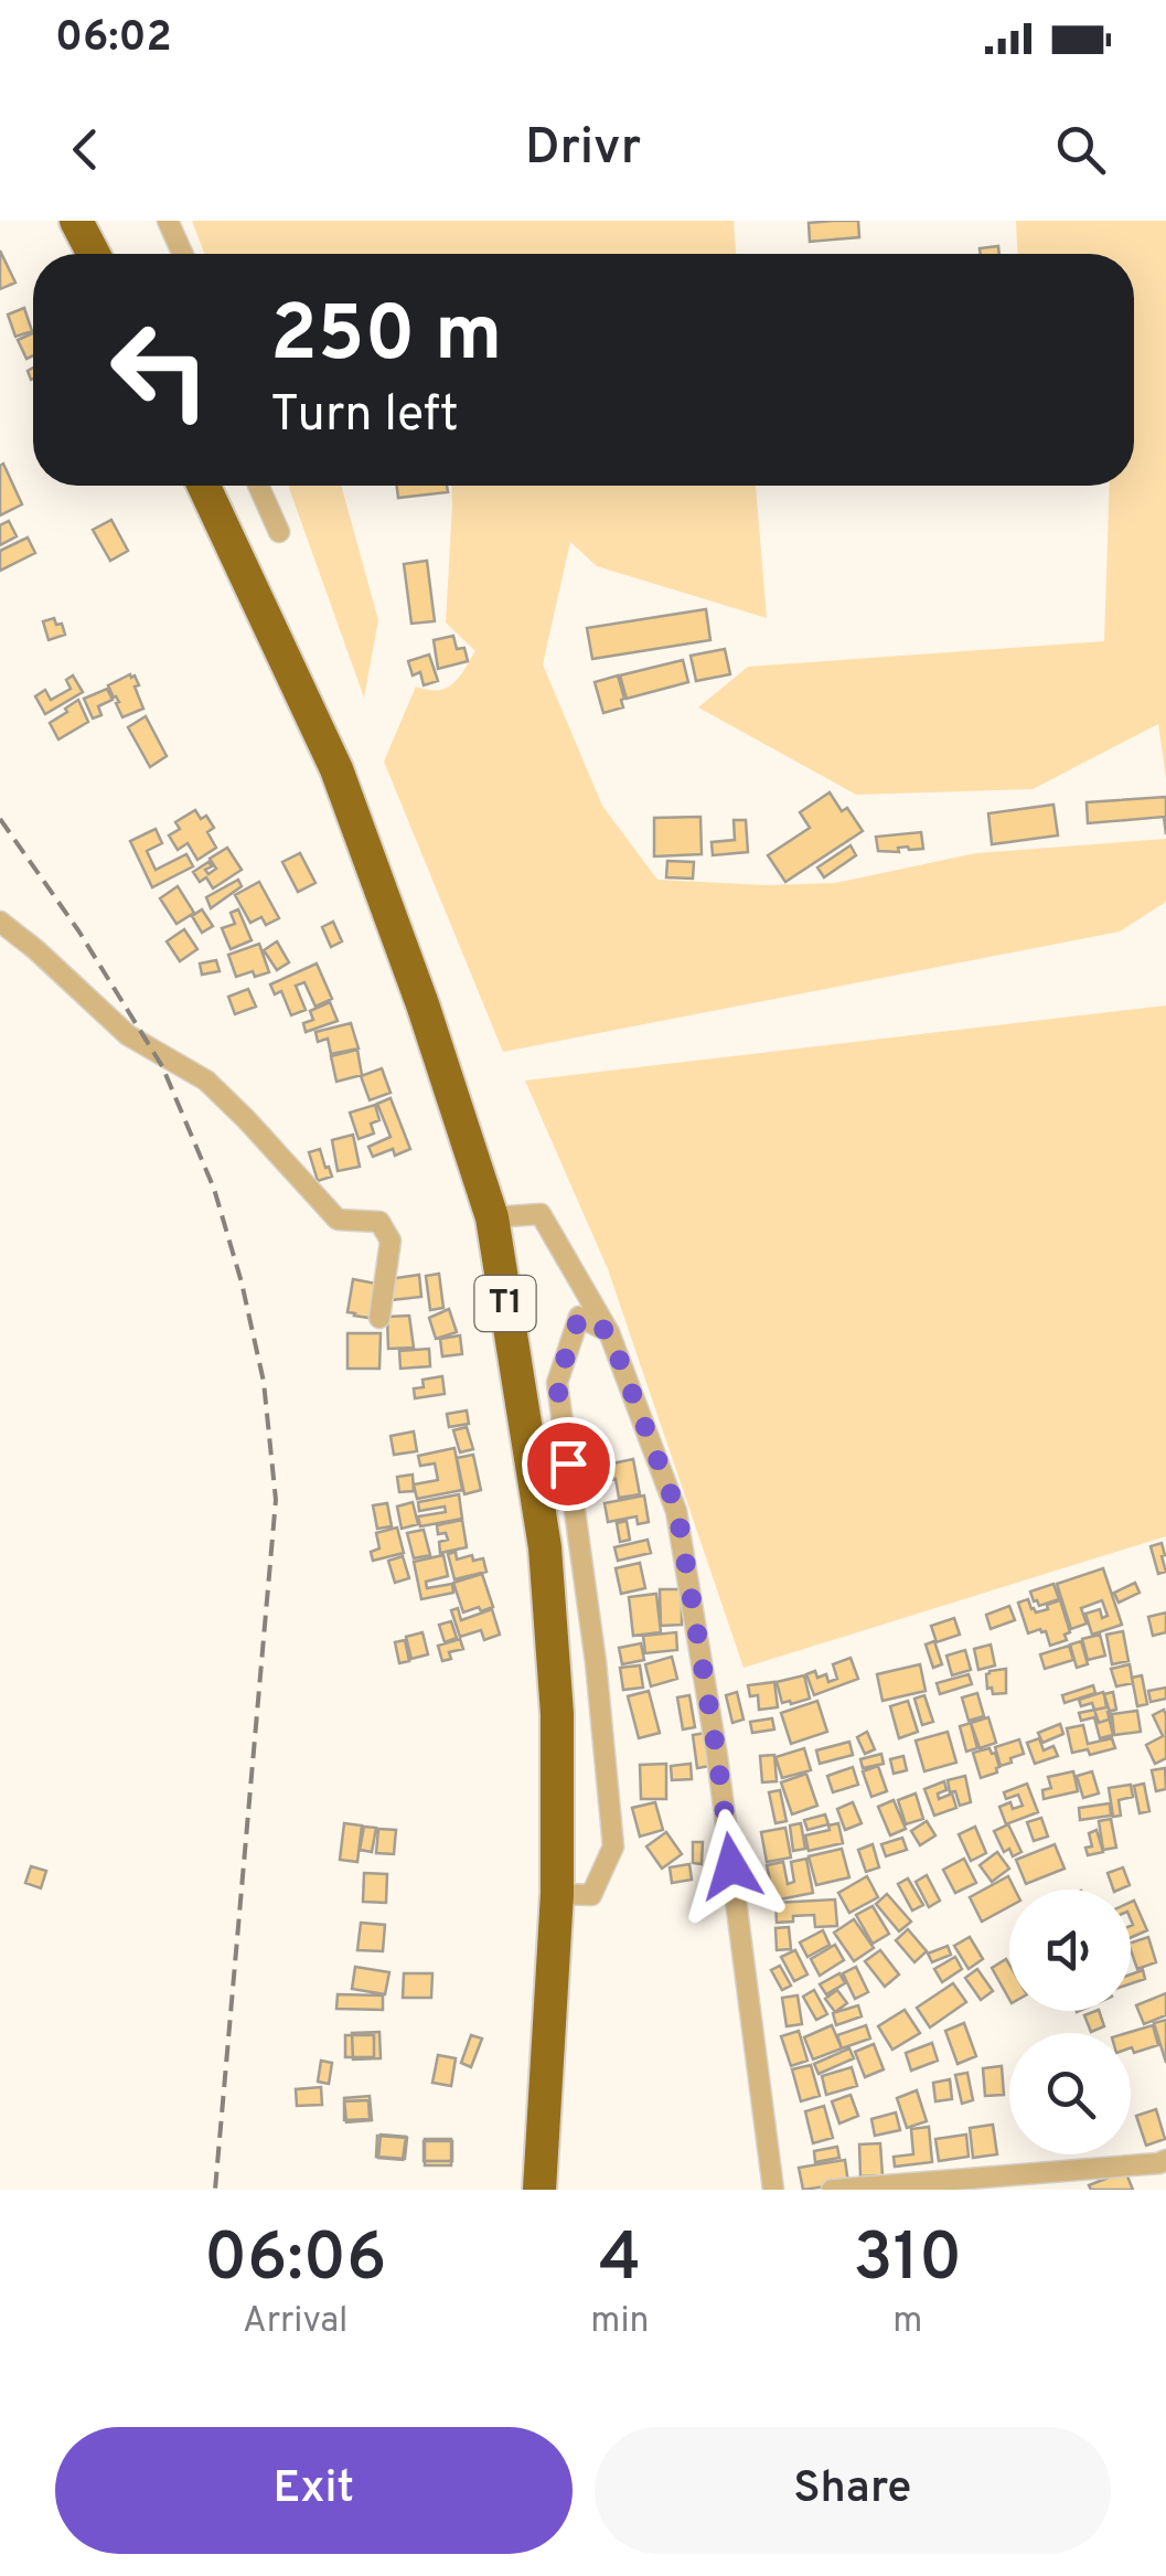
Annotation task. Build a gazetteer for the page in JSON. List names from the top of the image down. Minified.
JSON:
{"streets":{"highway":["T1"]},"page":{"status":"06:02","header":"Drivr","turn":["250 m","Turn left"],"eta":["06:06","Arrival","4","min","310","m"],"buttons":["Exit","Share"]}}
